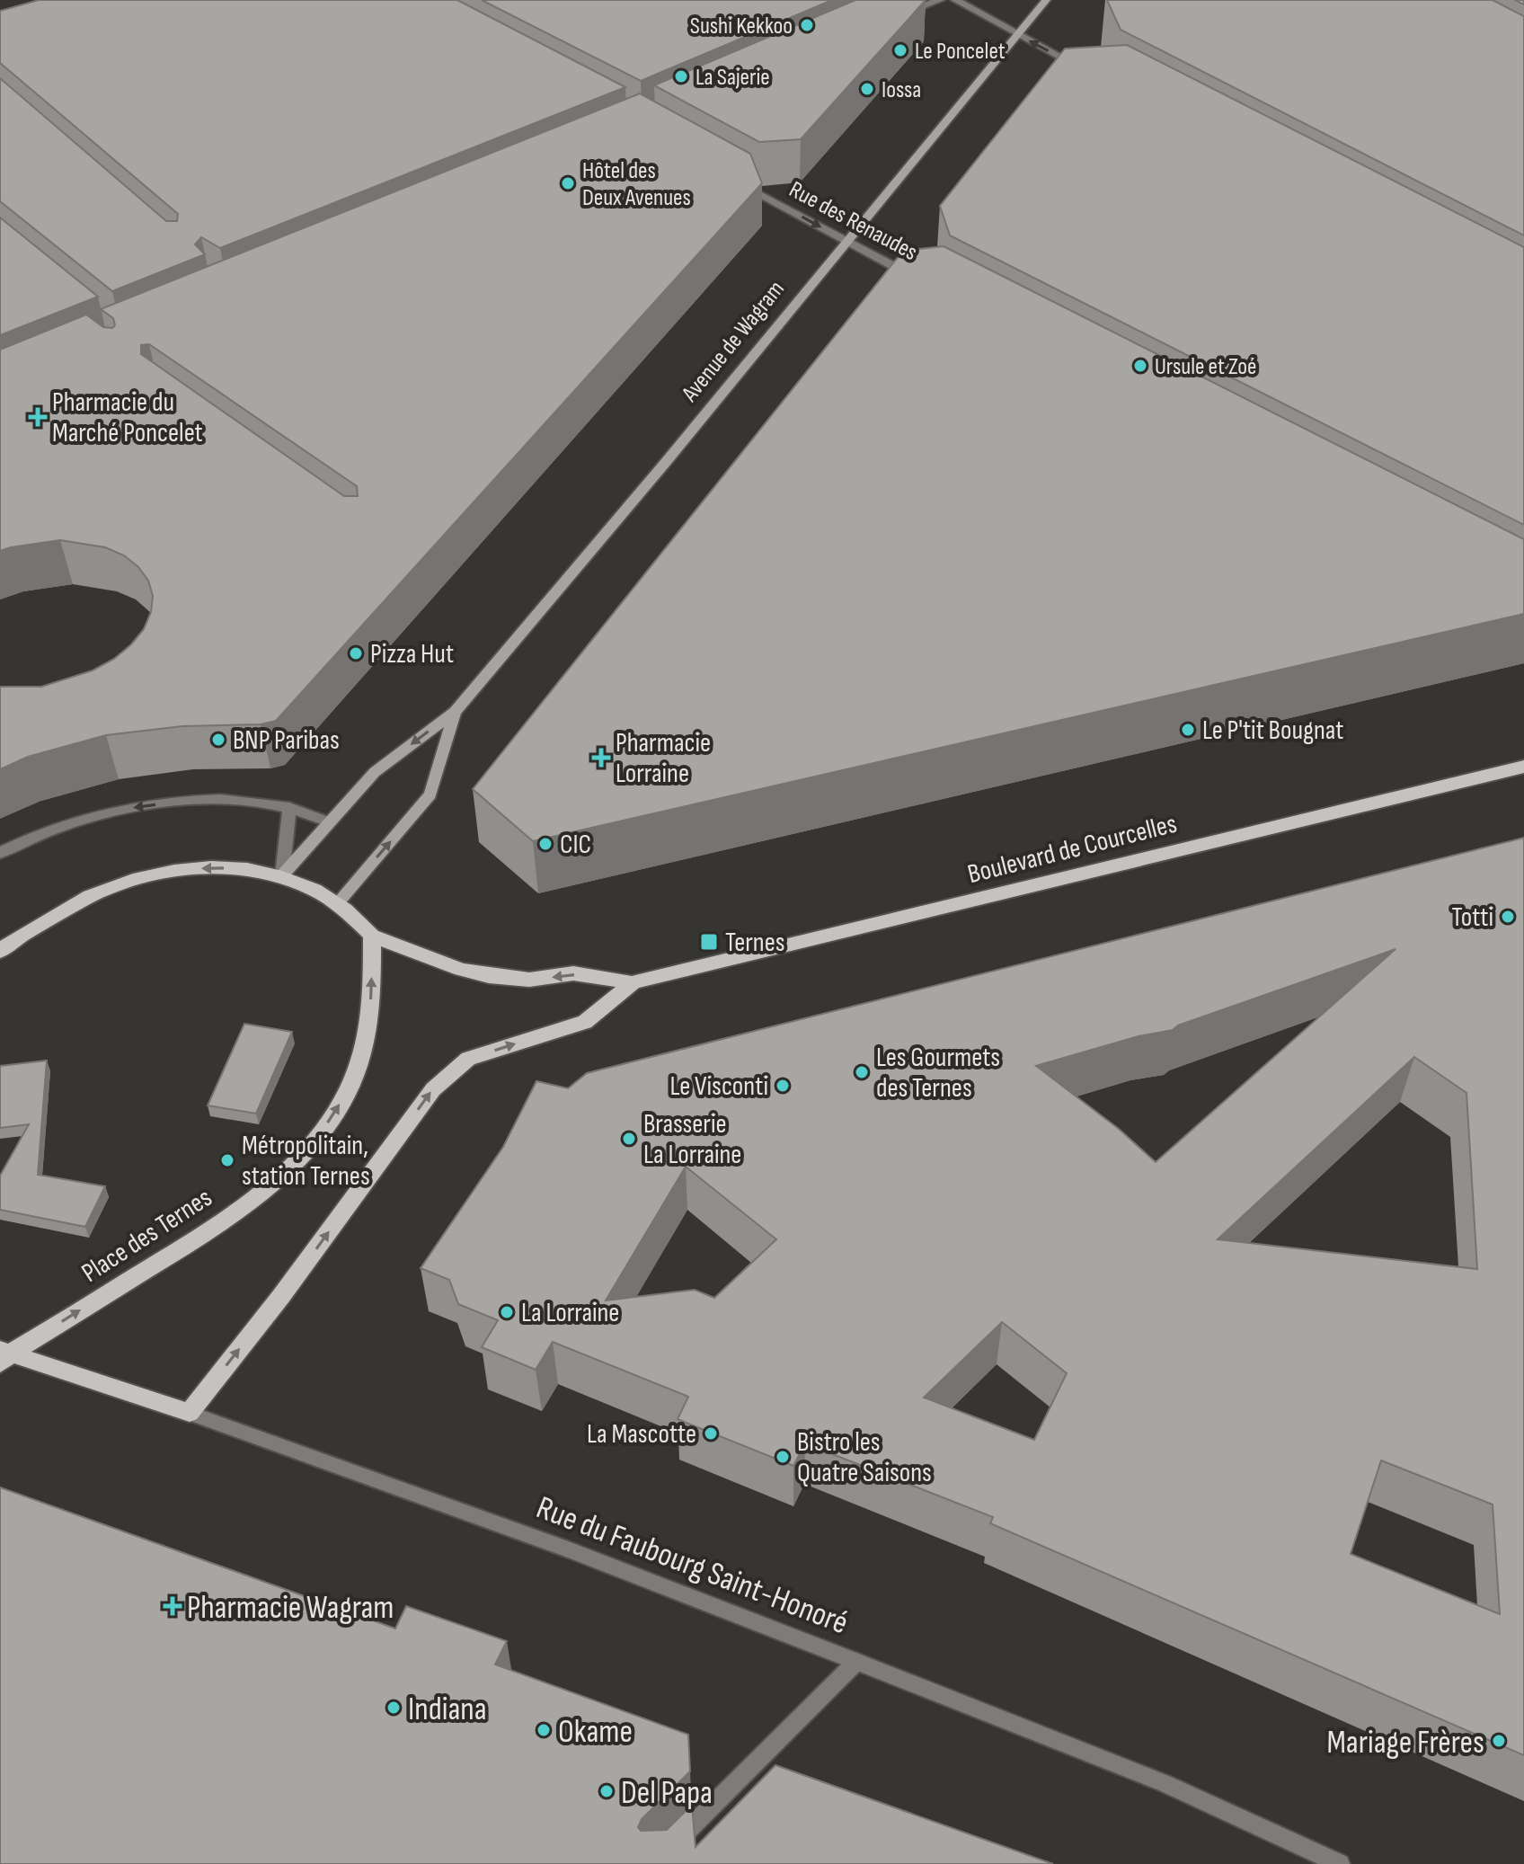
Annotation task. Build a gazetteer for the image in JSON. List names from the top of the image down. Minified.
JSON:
{"streets":{"main road":["Avenue de Wagram","Boulevard de Courcelles","Place des Ternes","Rue du Faubourg Saint-Honoré"],"street":["Rue des Renaudes"]},"crossings":[["Rue des Renaudes","Avenue de Wagram"],["Boulevard de Courcelles","Place des Ternes"],["Boulevard de Courcelles","Rue du Faubourg Saint-Honoré"],["Place des Ternes","Rue du Faubourg Saint-Honoré"]],"one_way":["Rue des Renaudes","Place des Ternes"],"places":{"other":["Sushi Kekkoo","Le Poncelet","La Sajerie","Iossa","Hôtel des Deux Avenues","Ursule et Zoé","Pizza Hut","Le P'tit Bougnat","BNP Paribas","CIC","Totti","Les Gourmets des Ternes","Le Visconti","Brasserie La Lorraine","Métropolitain, station Ternes","La Lorraine","La Mascotte","Bistro les Quatre Saisons","Indiana","Okame","Mariage Frères","Del Papa"],"health":["Pharmacie du Marché Poncelet","Pharmacie Lorraine","Pharmacie Wagram"],"transit":["Ternes"]}}
